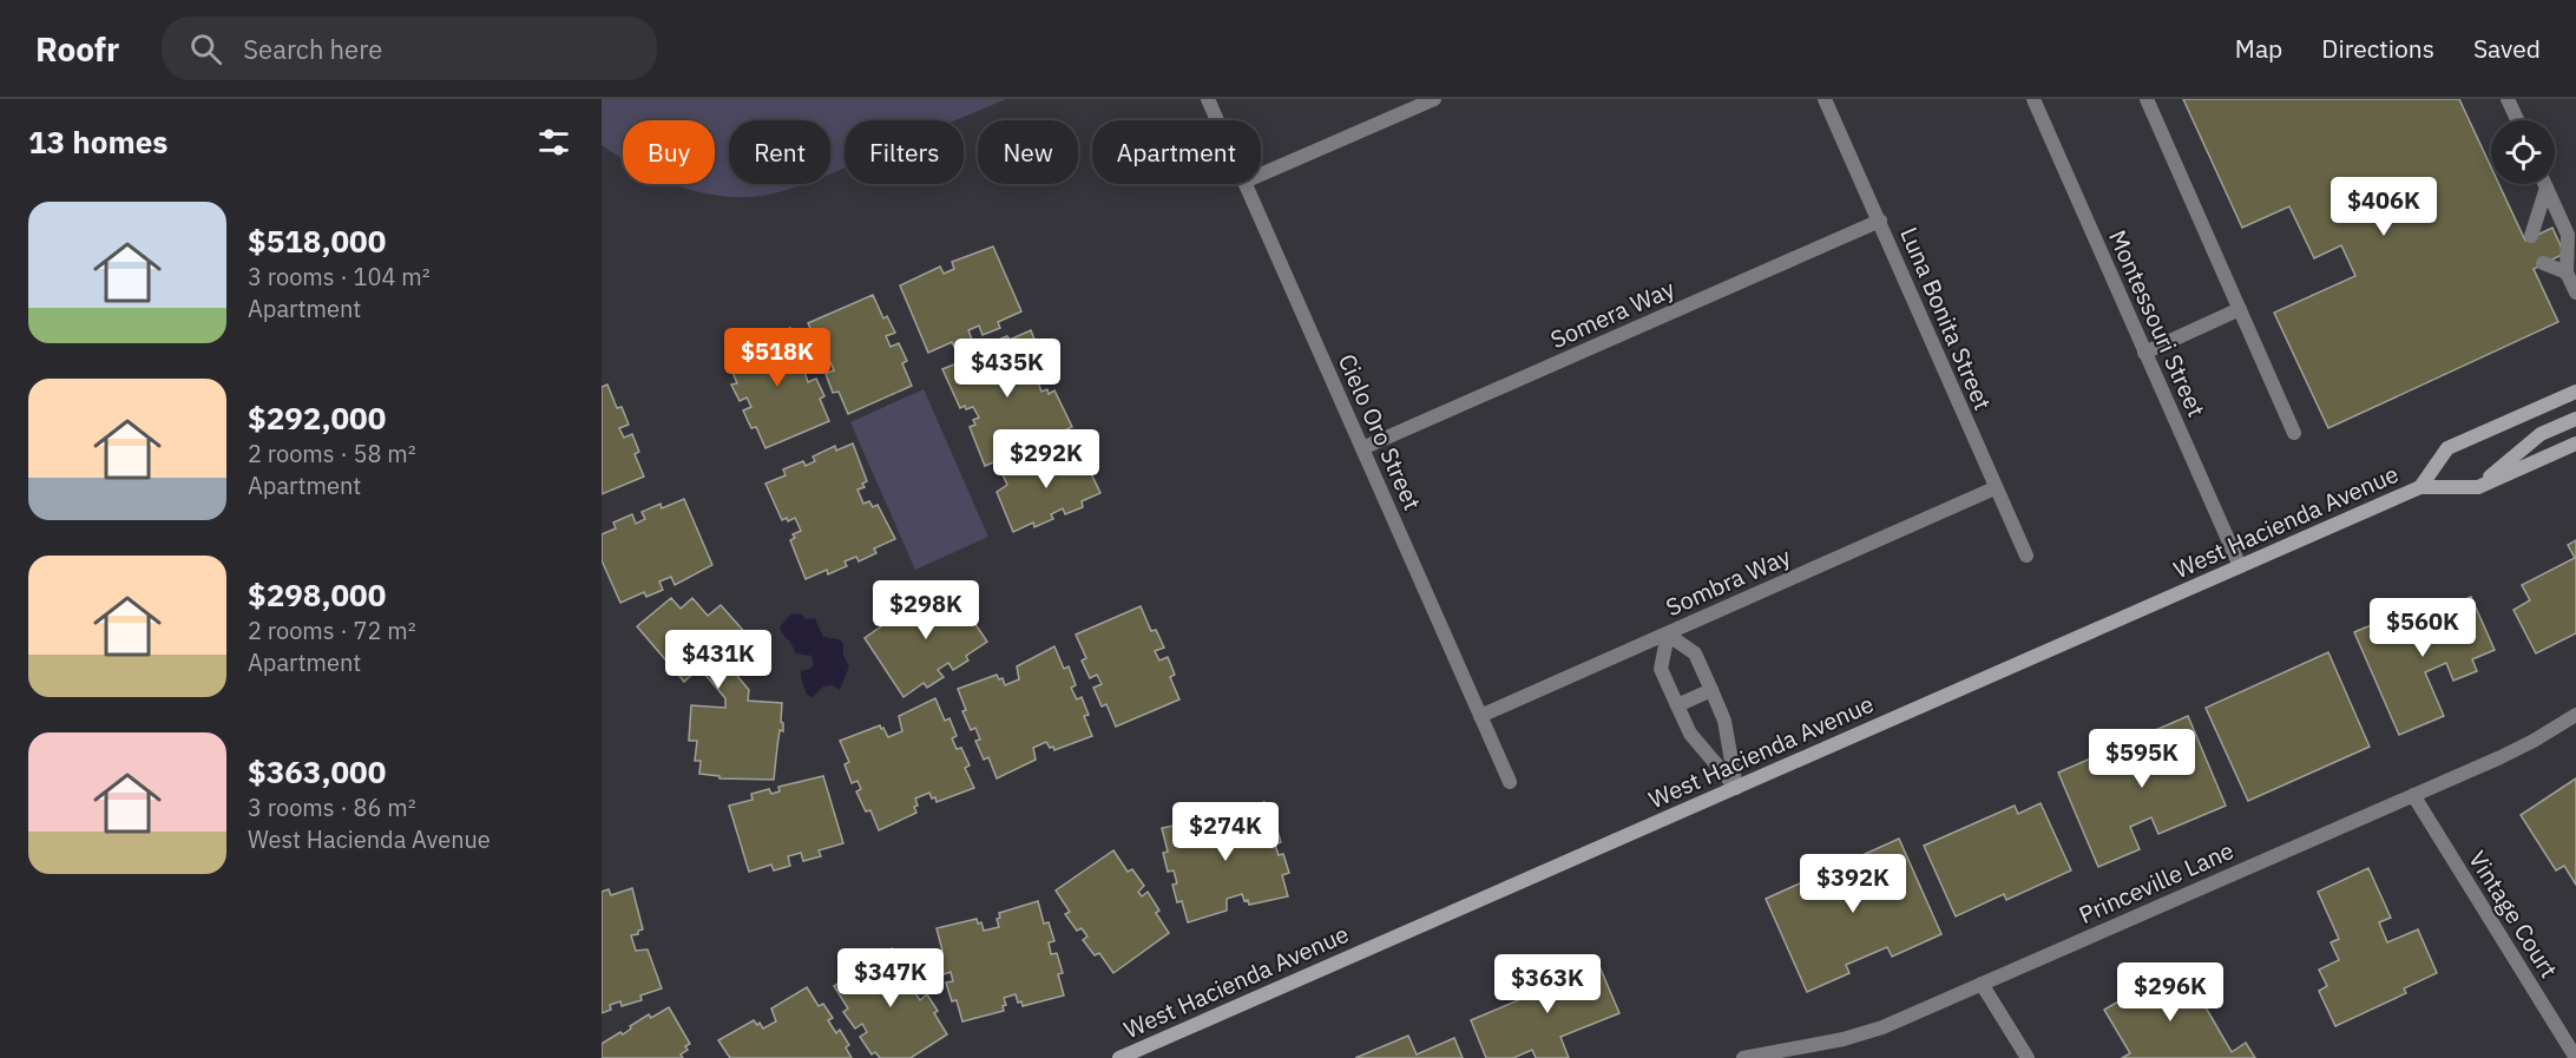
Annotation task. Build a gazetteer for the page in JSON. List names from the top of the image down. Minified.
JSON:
{"streets":{"main road":["West Hacienda Avenue"],"street":["Somera Way","Luna Bonita Street","Montessouri Street","Cielo Oro Street","Sombra Way","Princeville Lane","Vintage Court"]},"crossings":[["Somera Way","Luna Bonita Street"],["Somera Way","Cielo Oro Street"],["Luna Bonita Street","Sombra Way"],["Montessouri Street","West Hacienda Avenue"],["Cielo Oro Street","Sombra Way"],["Princeville Lane","Vintage Court"]],"page":{"header":"Roofr","search":"Search here","nav":["Map","Directions","Saved"],"heading":"13 homes","chip":["Buy","Rent","Filters","New","Apartment"],"price":["$406K","$518K","$435K","$292K","$298K","$560K","$431K","$595K","$274K","$392K","$347K","$363K","$296K"],"list":[{"name":"$518,000","note":"3 rooms · 104 m² · Apartment"},{"name":"$292,000","note":"2 rooms · 58 m² · Apartment"},{"name":"$298,000","note":"2 rooms · 72 m² · Apartment"},{"name":"$363,000","note":"3 rooms · 86 m² · West Hacienda Avenue"}]}}
